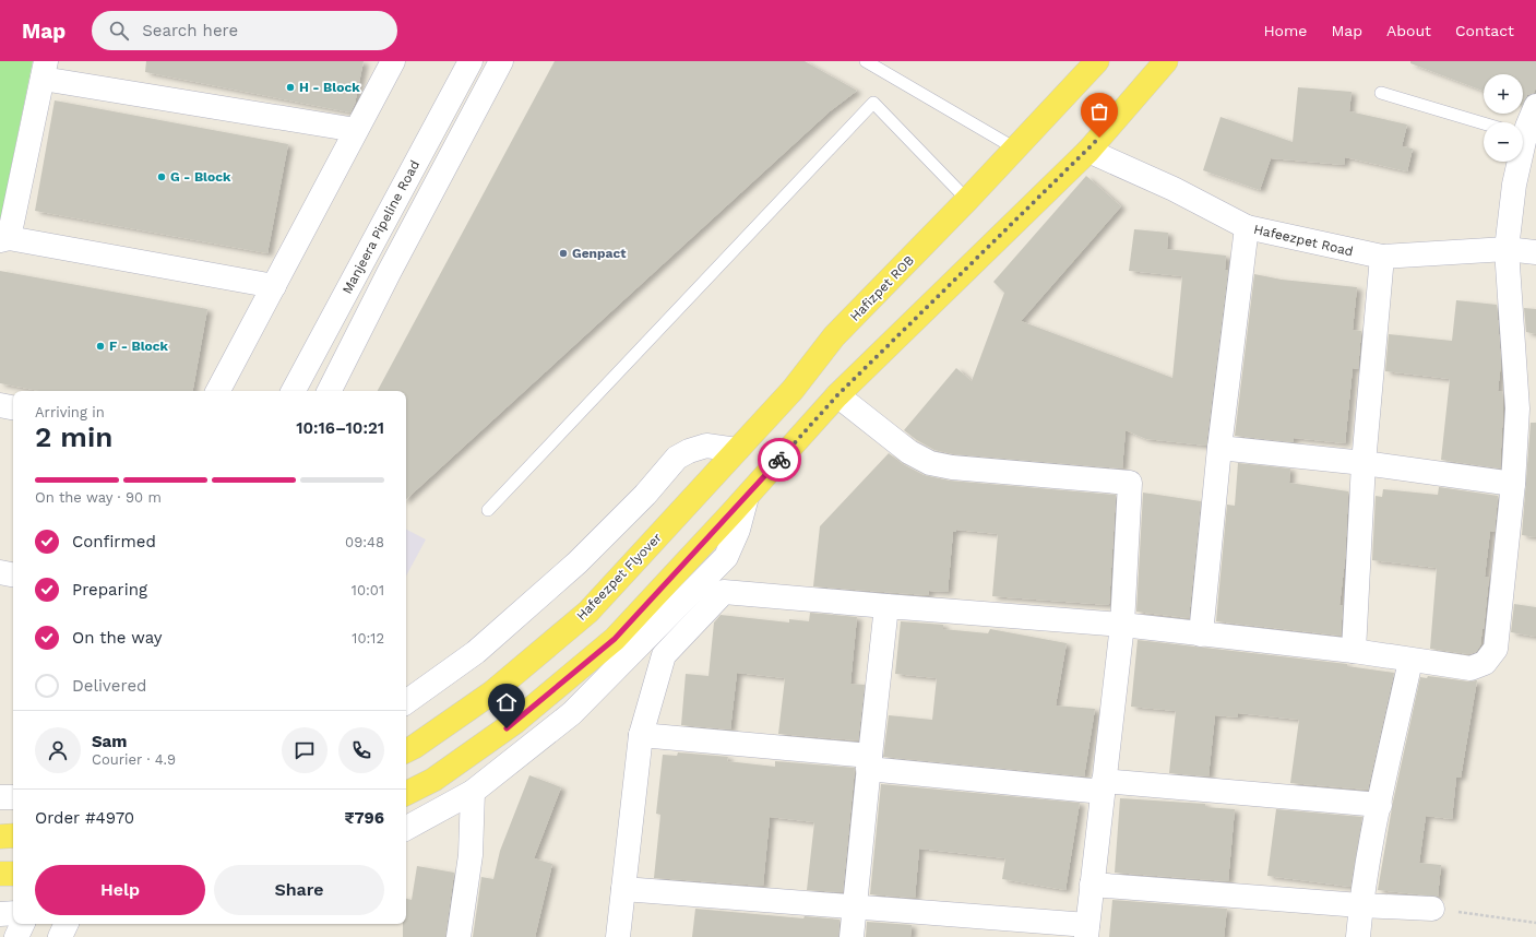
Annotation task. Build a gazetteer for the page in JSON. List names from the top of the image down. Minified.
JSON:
{"streets":{"main road":["Hafizpet ROB","Hafeezpet Flyover"],"street":["Manjeera Pipeline Road","Hafeezpet Road"]},"crossings":[["Hafizpet ROB","Hafeezpet Flyover"]],"places":["H - Block","G - Block","Genpact","F - Block"],"page":{"header":"Map","search":"Search here","nav":["Home","Map","About","Contact"],"map_buttons":["+","−"],"heading":["2 min","Arriving in","10:16–10:21"],"panel":["Sam","Courier · 4.9","Order #4970","₹796"],"bar":"On the way · 90 m","list":[["Confirmed","09:48"],["Preparing","10:01"],["On the way","10:12"],"Delivered"],"buttons":["Help","Share"]}}
